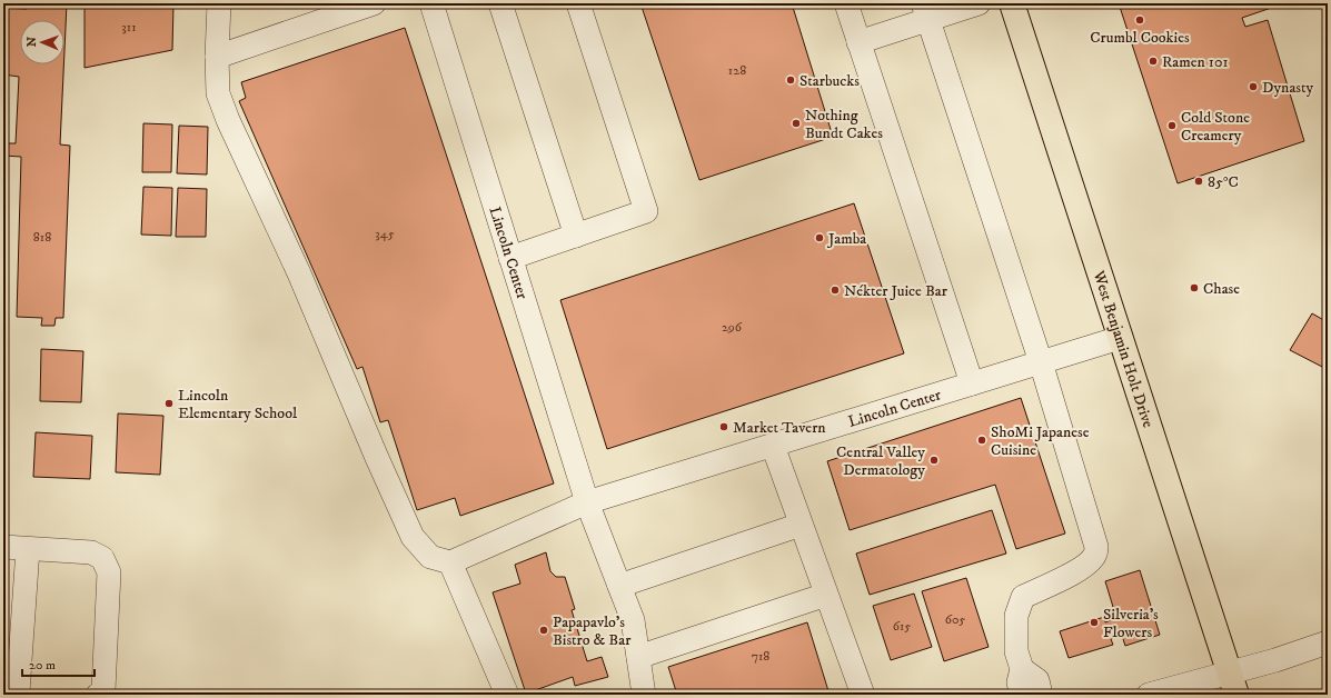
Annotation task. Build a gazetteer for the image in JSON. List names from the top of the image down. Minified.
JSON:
{"streets":{"main road":["West Benjamin Holt Drive"],"street":["Lincoln Center"]},"crossings":[["Lincoln Center","West Benjamin Holt Drive"]],"places":["Crumbl Cookies","Ramen 101","Starbucks","Dynasty","Nothing Bundt Cakes","Cold Stone Creamery","85°C","Jamba","Chase","Nékter Juice Bar","Lincoln Elementary School","Market Tavern","ShoMi Japanese Cuisine","Central Valley Dermatology","Silveria's Flowers","Papapavlo's Bistro & Bar"],"house_numbers":["311","128","345","818","296","605","615","718"],"scale_bar":"20 m","north":"left"}
